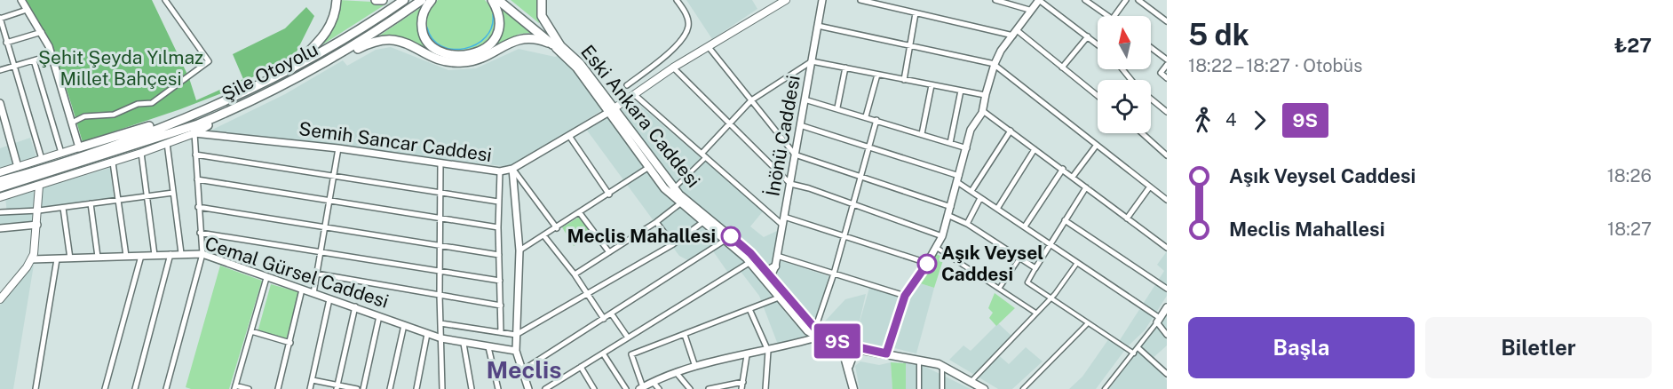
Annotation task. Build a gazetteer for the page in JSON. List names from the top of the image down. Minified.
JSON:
{"streets":{"highway":["Şile Otoyolu"],"main road":["Eski Ankara Caddesi"],"street":["İnönü Caddesi","Semih Sancar Caddesi","Cemal Gürsel Caddesi"]},"crossings":[["Eski Ankara Caddesi","Semih Sancar Caddesi"]],"districts":["Meclis"],"parks":["Şehit Şeyda Yılmaz Millet Bahçesi"],"places":["Meclis Mahallesi","Aşık Veysel Caddesi"],"lines":["bus line 9S"],"north":"top","page":{"on_map":"9S","heading":["5 dk","18:22 – 18:27 · Otobüs","₺27"],"legs":["4","9S"],"list":[{"name":"Aşık Veysel Caddesi","value":"18:26"},{"name":"Meclis Mahallesi","value":"18:27"}],"buttons":["Başla","Biletler"]}}
